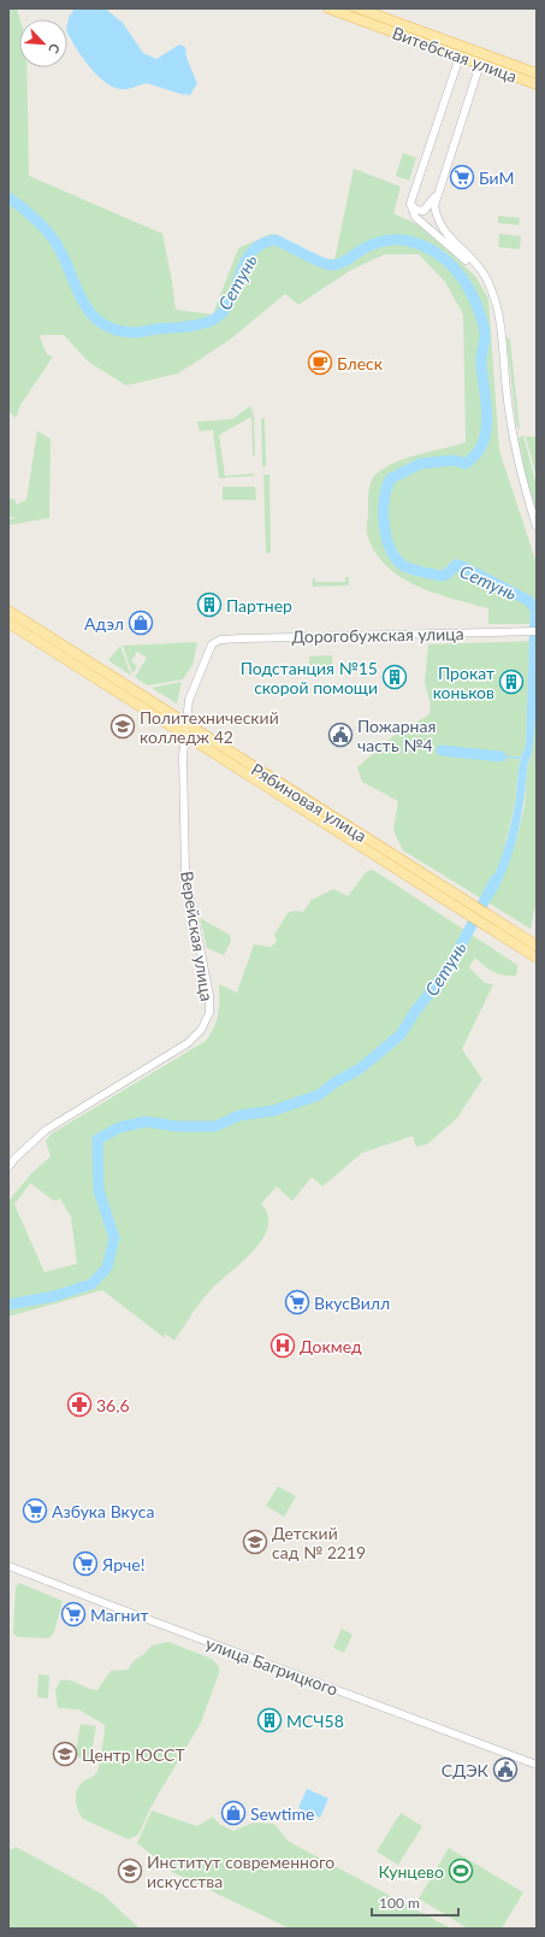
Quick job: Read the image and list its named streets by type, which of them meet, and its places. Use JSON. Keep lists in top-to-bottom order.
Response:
{
  "streets": {
    "main road": ["Витебская улица", "Рябиновая улица"],
    "street": ["Дорогобужская улица", "Верейская улица", "улица Багрицкого"]
  },
  "crossings": [
    ["Дорогобужская улица", "Верейская улица"],
    ["Рябиновая улица", "Верейская улица"]
  ],
  "water": ["Сетунь"],
  "places": {
    "supermarket": [
      "БиМ",
      "ВкусВилл",
      "Азбука Вкуса",
      "Ярче!",
      "Магнит"
    ],
    "cafe": ["Блеск"],
    "building": [
      "Партнер",
      "Подстанция №15 скорой помощи",
      "Прокат коньков",
      "МСЧ58"
    ],
    "shop": ["Адэл", "Sewtime"],
    "school or university": [
      "Политехнический колледж 42",
      "Детский сад № 2219",
      "Центр ЮССТ",
      "Институт современного искусства"
    ],
    "public building": ["Пожарная часть №4", "СДЭК"],
    "hospital": ["Докмед"],
    "pharmacy": ["36,6"],
    "sports": ["Кунцево"]
  },
  "scale_bar": "100 m",
  "north": "bottom right"
}
